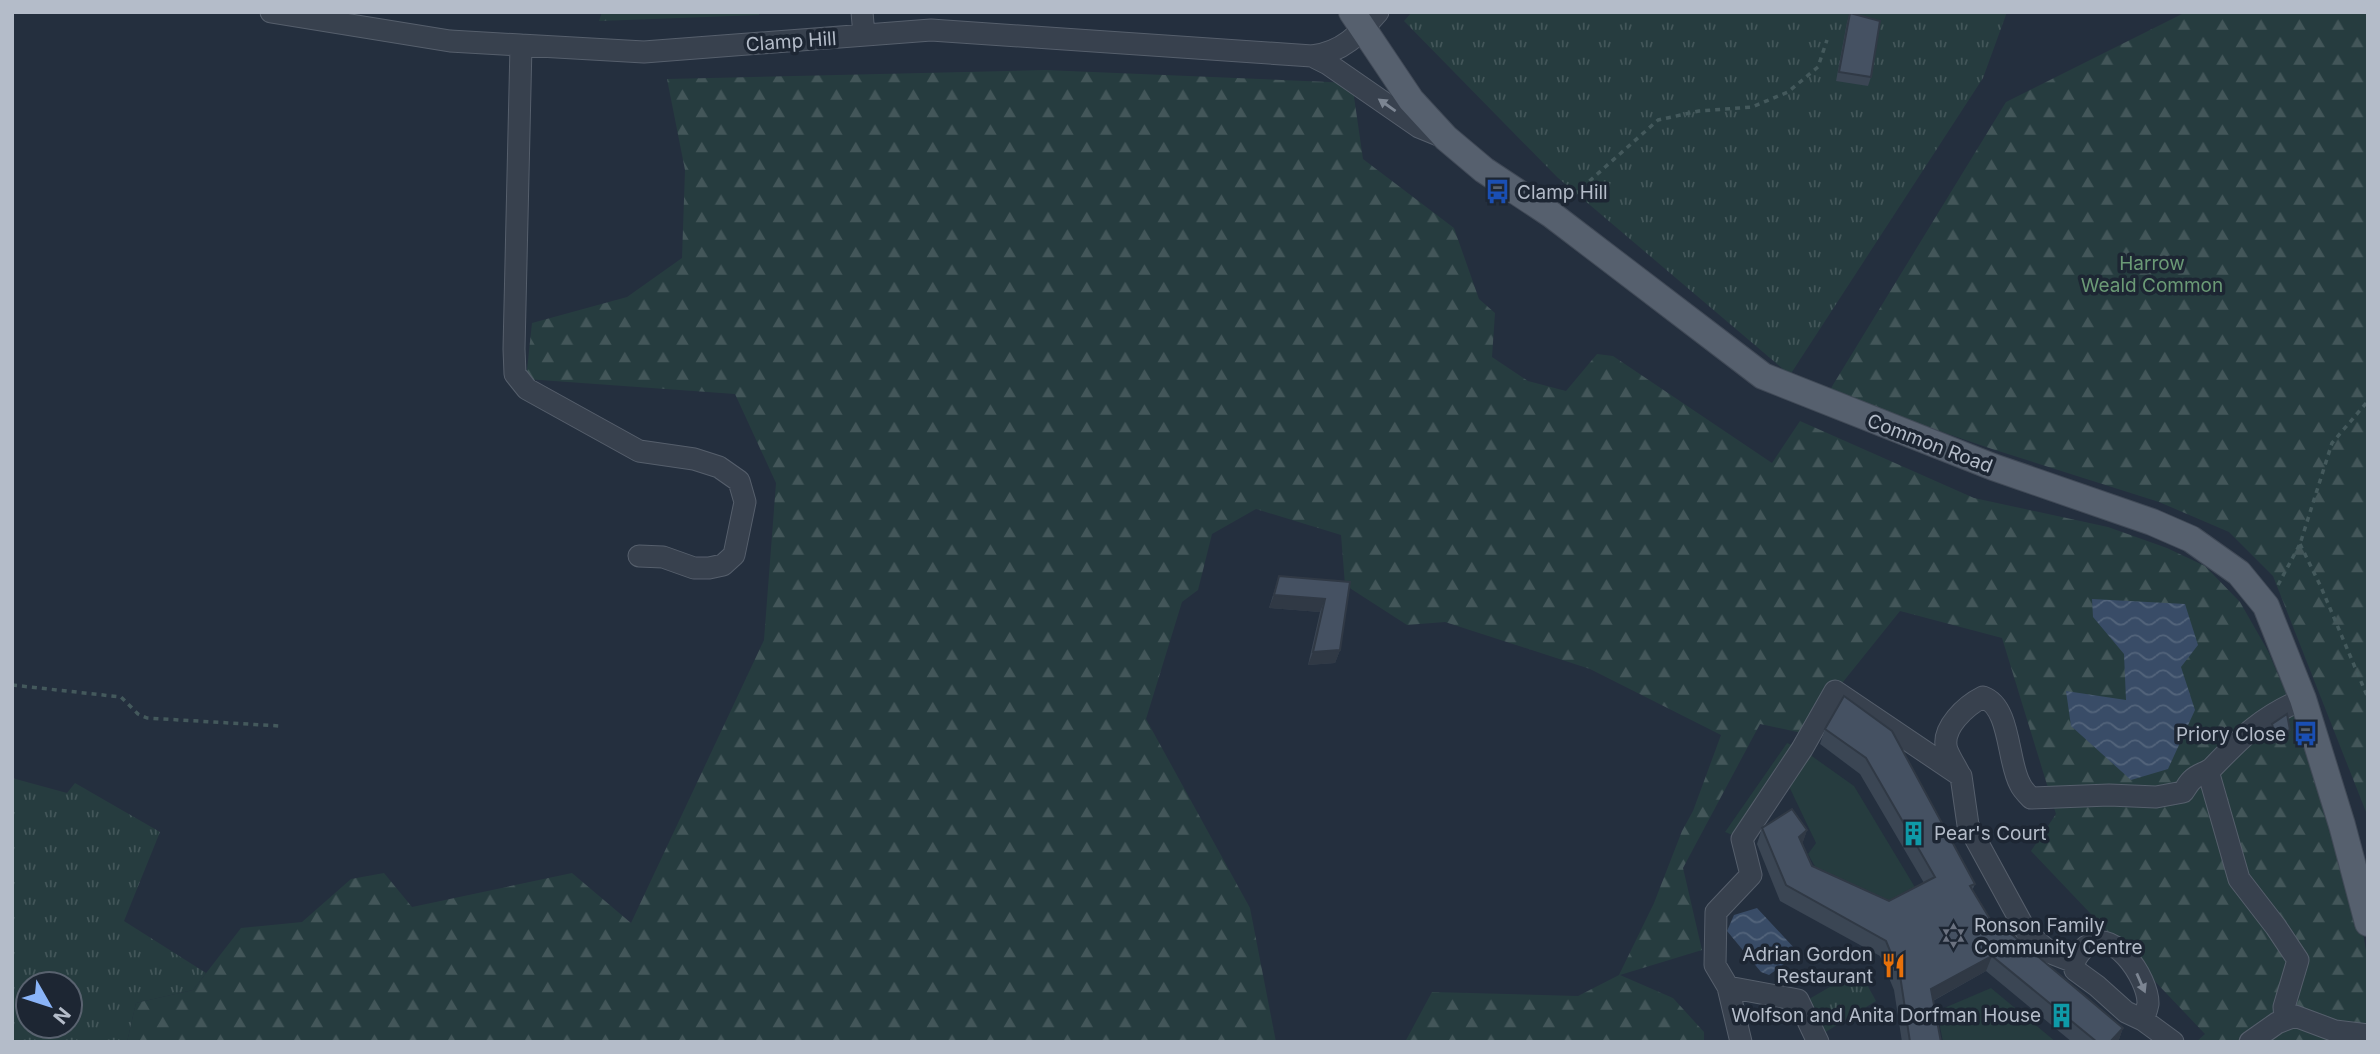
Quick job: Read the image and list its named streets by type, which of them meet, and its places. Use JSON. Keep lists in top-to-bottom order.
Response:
{
  "streets": {
    "main road": ["Common Road"],
    "street": ["Clamp Hill"]
  },
  "crossings": [
    ["Clamp Hill", "Common Road"]
  ],
  "parks": ["Harrow Weald Common"],
  "places": {
    "bus stop": ["Clamp Hill", "Priory Close"],
    "building": ["Pear's Court", "Wolfson and Anita Dorfman House"],
    "synagogue": ["Ronson Family Community Centre"],
    "restaurant": ["Adrian Gordon Restaurant"]
  },
  "north": "bottom right"
}
